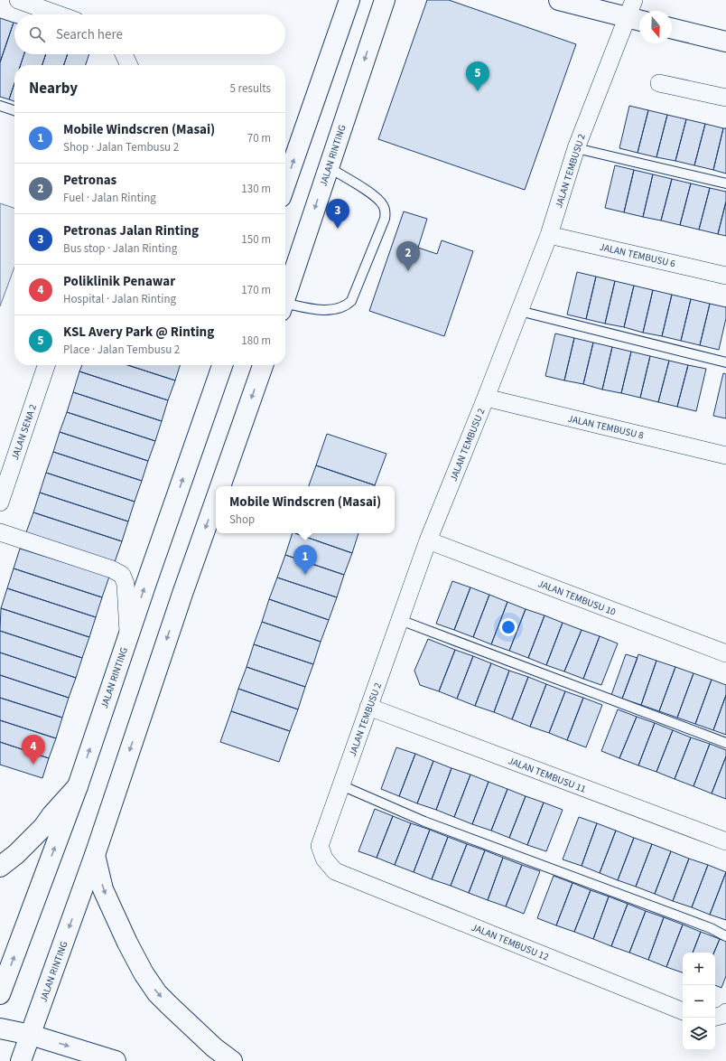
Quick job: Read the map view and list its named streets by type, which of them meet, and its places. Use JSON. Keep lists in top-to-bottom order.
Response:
{
  "streets": {
    "main road": ["JALAN RINTING"],
    "street": [
      "JALAN TEMBUSU 2",
      "JALAN TEMBUSU 6",
      "JALAN TEMBUSU 8",
      "JALAN SENA 2",
      "JALAN TEMBUSU 10",
      "JALAN TEMBUSU 11",
      "JALAN TEMBUSU 12"
    ]
  },
  "crossings": [
    ["JALAN TEMBUSU 2", "JALAN TEMBUSU 6"],
    ["JALAN TEMBUSU 2", "JALAN TEMBUSU 8"],
    ["JALAN TEMBUSU 2", "JALAN TEMBUSU 10"],
    ["JALAN TEMBUSU 2", "JALAN TEMBUSU 11"],
    ["JALAN TEMBUSU 2", "JALAN TEMBUSU 12"]
  ],
  "north": "bottom",
  "page": {
    "search": "Search here",
    "pins": [
      "5",
      "3",
      "2",
      "1",
      "4"
    ],
    "heading": ["Nearby", "5 results"],
    "list": [
      {
        "mark": "1",
        "name": "Mobile Windscren (Masai)",
        "note": "Shop · Jalan Tembusu 2",
        "value": "70 m"
      },
      {
        "mark": "2",
        "name": "Petronas",
        "note": "Fuel · Jalan Rinting",
        "value": "130 m"
      },
      {
        "mark": "3",
        "name": "Petronas Jalan Rinting",
        "note": "Bus stop · Jalan Rinting",
        "value": "150 m"
      },
      {
        "mark": "4",
        "name": "Poliklinik Penawar",
        "note": "Hospital · Jalan Rinting",
        "value": "170 m"
      },
      {
        "mark": "5",
        "name": "KSL Avery Park @ Rinting",
        "note": "Place · Jalan Tembusu 2",
        "value": "180 m"
      }
    ],
    "popup": ["Mobile Windscren (Masai)", "Shop"],
    "map_buttons": ["+", "−"]
  }
}
